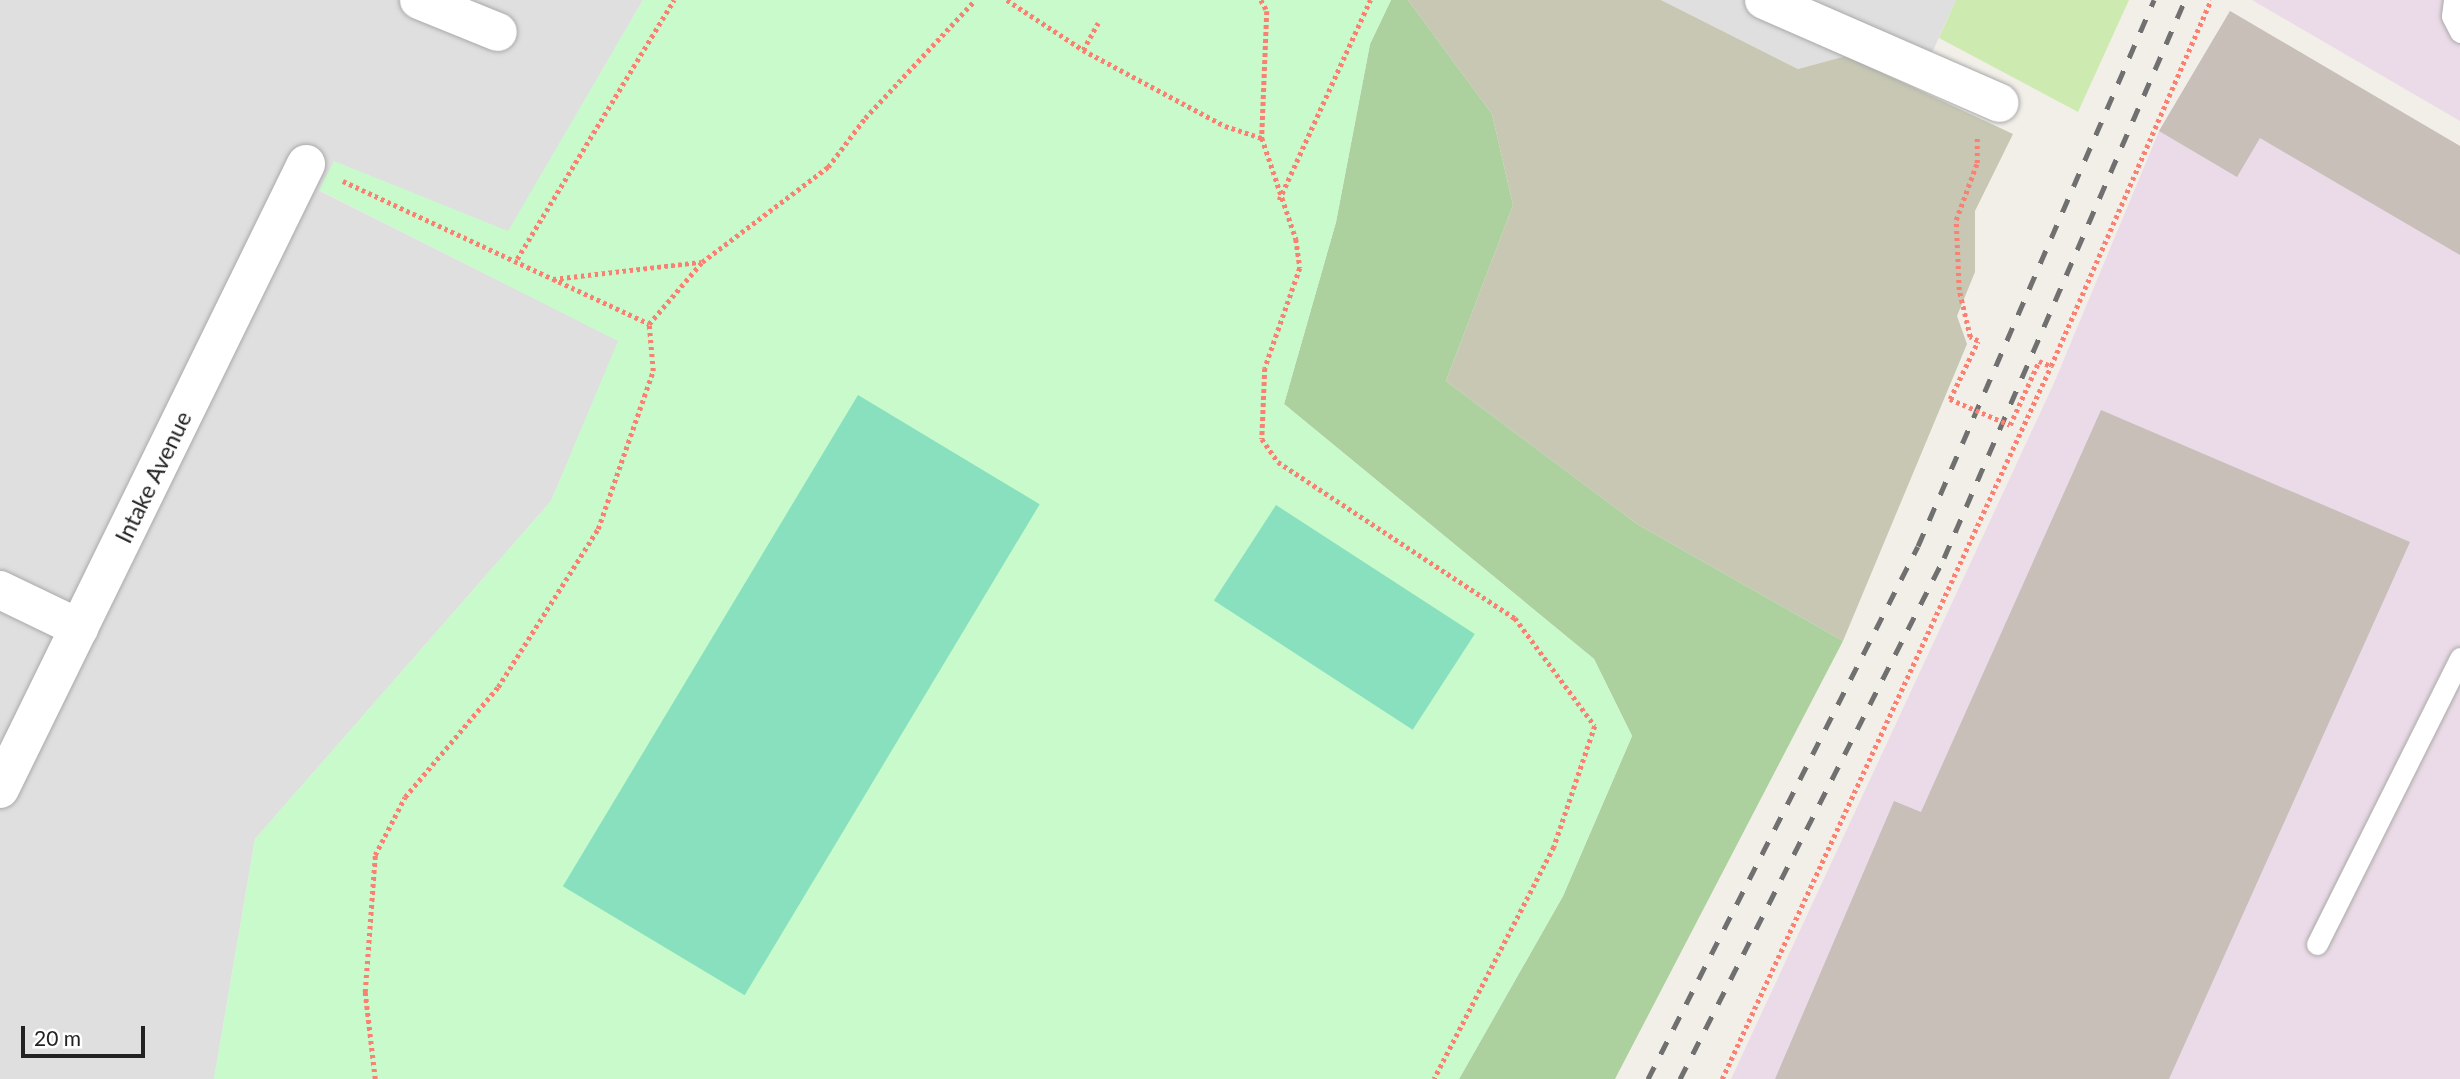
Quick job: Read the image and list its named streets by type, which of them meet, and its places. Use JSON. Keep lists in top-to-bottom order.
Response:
{
  "streets": {
    "street": ["Intake Avenue"]
  },
  "scale_bar": "20 m"
}
